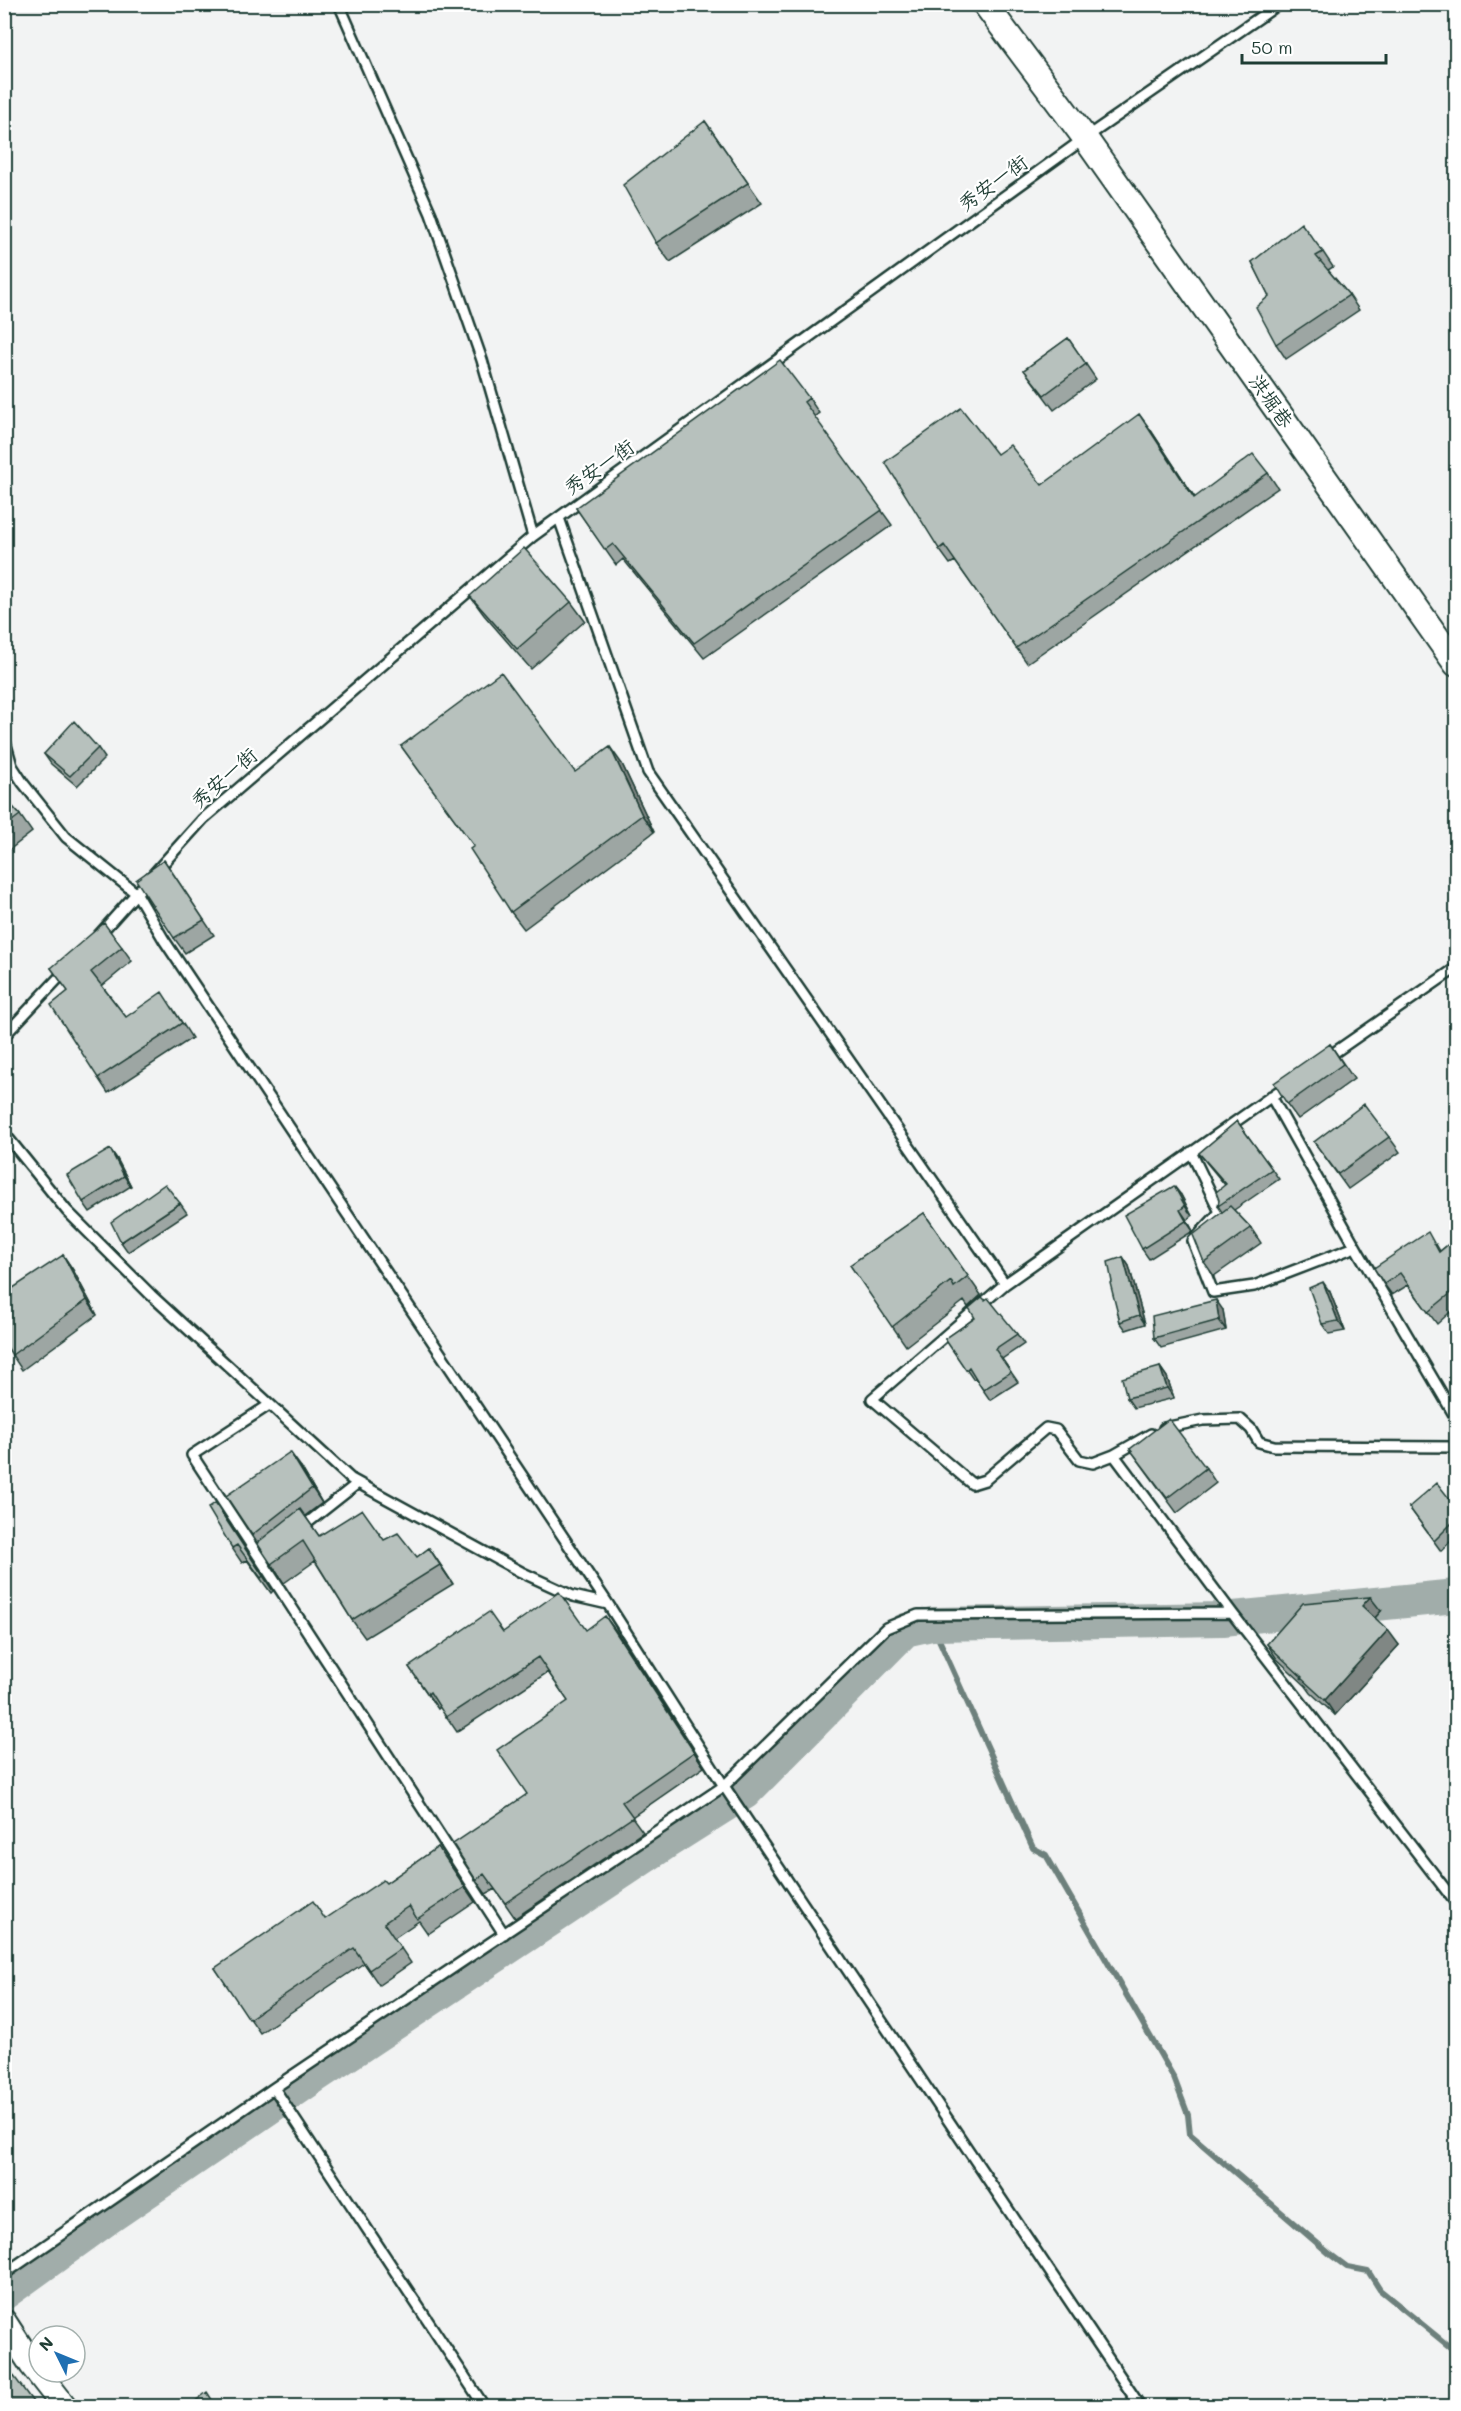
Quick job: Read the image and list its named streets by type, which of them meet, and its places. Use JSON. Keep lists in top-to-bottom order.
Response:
{
  "streets": {
    "street": ["洪堀巷"],
    "lane": ["秀安一街"]
  },
  "crossings": [
    ["秀安一街", "洪堀巷"]
  ],
  "scale_bar": "50 m",
  "north": "top left"
}
